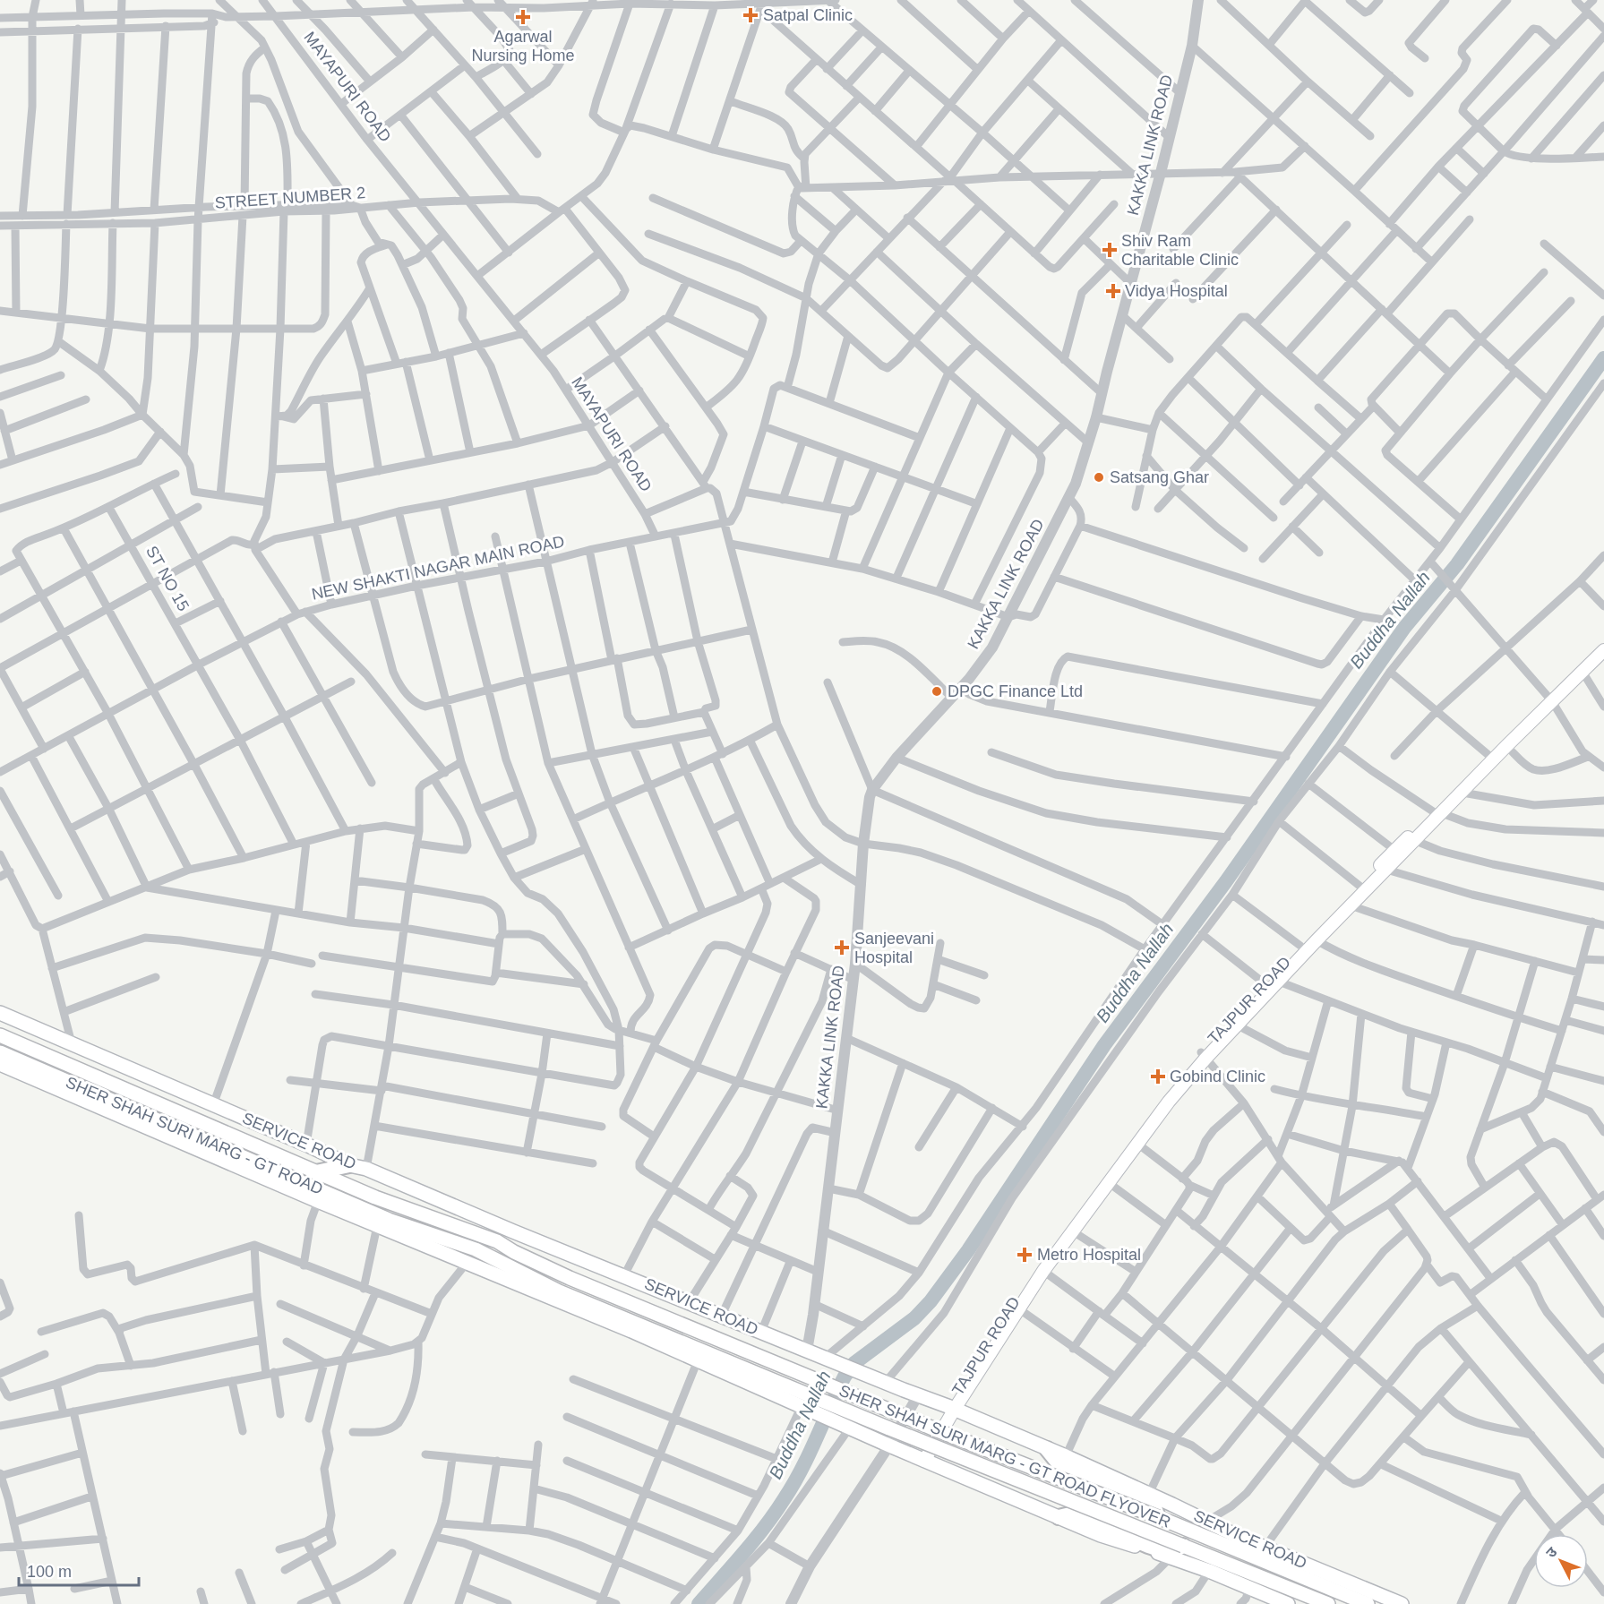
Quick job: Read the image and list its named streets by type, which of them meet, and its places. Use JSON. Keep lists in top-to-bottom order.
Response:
{
  "streets": {
    "main road": [
      "TAJPUR ROAD",
      "SHER SHAH SURI MARG - GT ROAD",
      "SERVICE ROAD",
      "SHER SHAH SURI MARG - GT ROAD FLYOVER"
    ],
    "street": [
      "MAYAPURI ROAD",
      "KAKKA LINK ROAD",
      "STREET NUMBER 2",
      "NEW SHAKTI NAGAR MAIN ROAD",
      "ST NO 15"
    ]
  },
  "crossings": [
    ["MAYAPURI ROAD", "STREET NUMBER 2"],
    ["KAKKA LINK ROAD", "SERVICE ROAD"],
    ["NEW SHAKTI NAGAR MAIN ROAD", "ST NO 15"],
    ["TAJPUR ROAD", "SERVICE ROAD"],
    ["SHER SHAH SURI MARG - GT ROAD", "SHER SHAH SURI MARG - GT ROAD FLYOVER"]
  ],
  "water": ["Buddha Nallah"],
  "places": {
    "health": [
      "Satpal Clinic",
      "Agarwal Nursing Home",
      "Shiv Ram Charitable Clinic",
      "Vidya Hospital",
      "Sanjeevani Hospital",
      "Gobind Clinic",
      "Metro Hospital"
    ],
    "other": ["Satsang Ghar", "DPGC Finance Ltd"]
  },
  "scale_bar": "100 m",
  "north": "top left"
}
